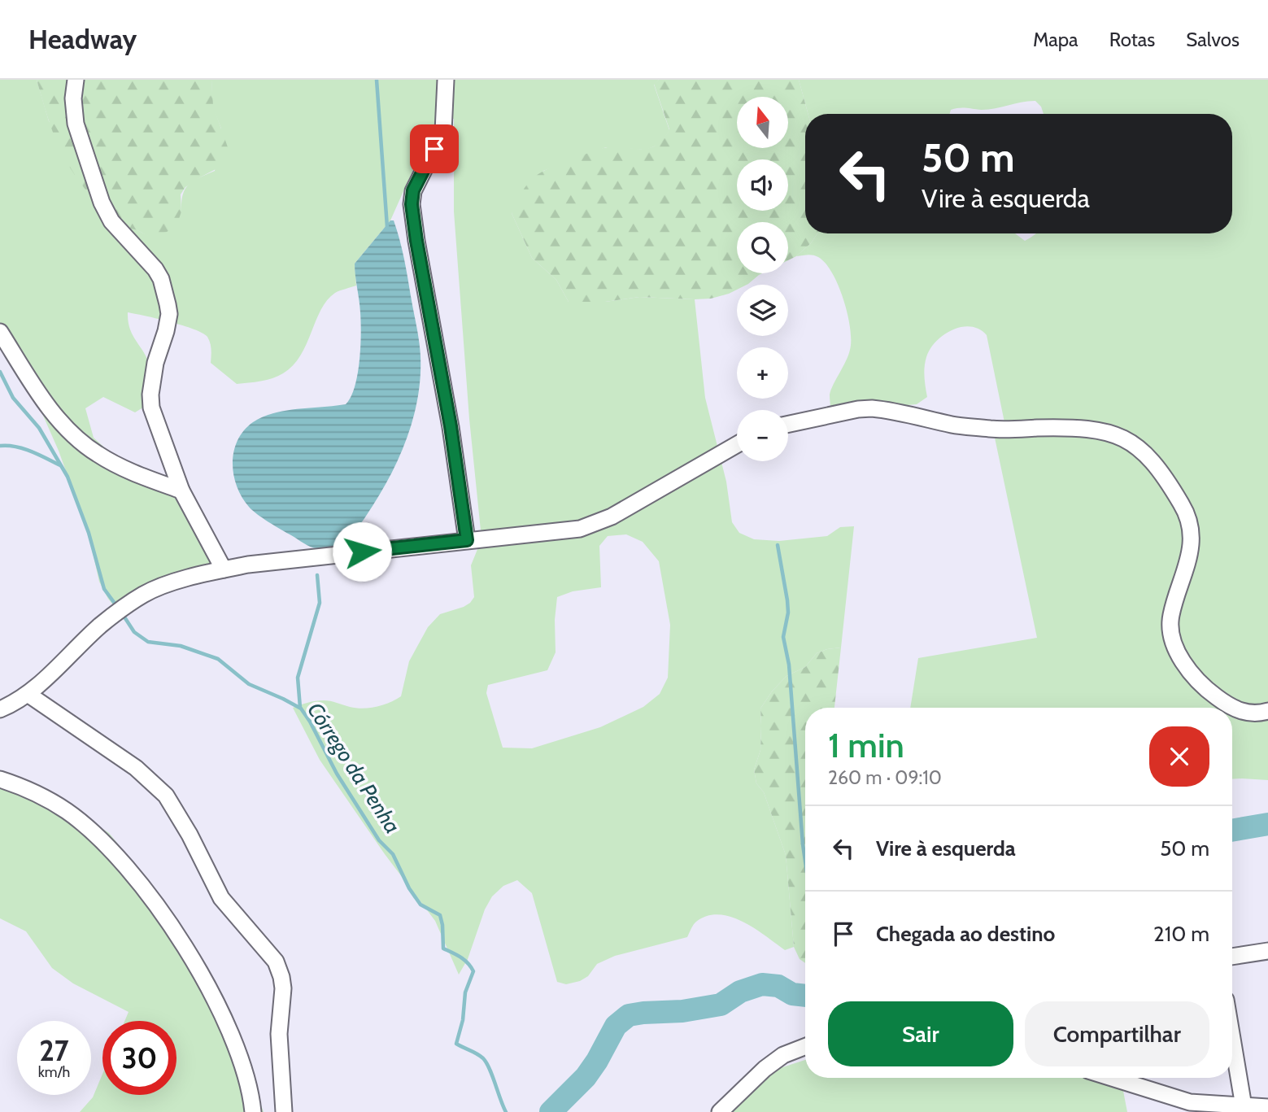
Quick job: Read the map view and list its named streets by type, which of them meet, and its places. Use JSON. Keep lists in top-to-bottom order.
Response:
{
  "water": ["Córrego da Penha"],
  "north": "top",
  "page": {
    "header": "Headway",
    "nav": ["Mapa", "Rotas", "Salvos"],
    "map_buttons": ["+", "−"],
    "turn": ["50 m", "Vire à esquerda"],
    "heading": ["1 min", "260 m · 09:10"],
    "list": [
      {
        "name": "Vire à esquerda",
        "value": "50 m"
      },
      {
        "name": "Chegada ao destino",
        "value": "210 m"
      }
    ],
    "buttons": ["Sair", "Compartilhar"],
    "speed": "27 km/h",
    "limit": "30"
  }
}
